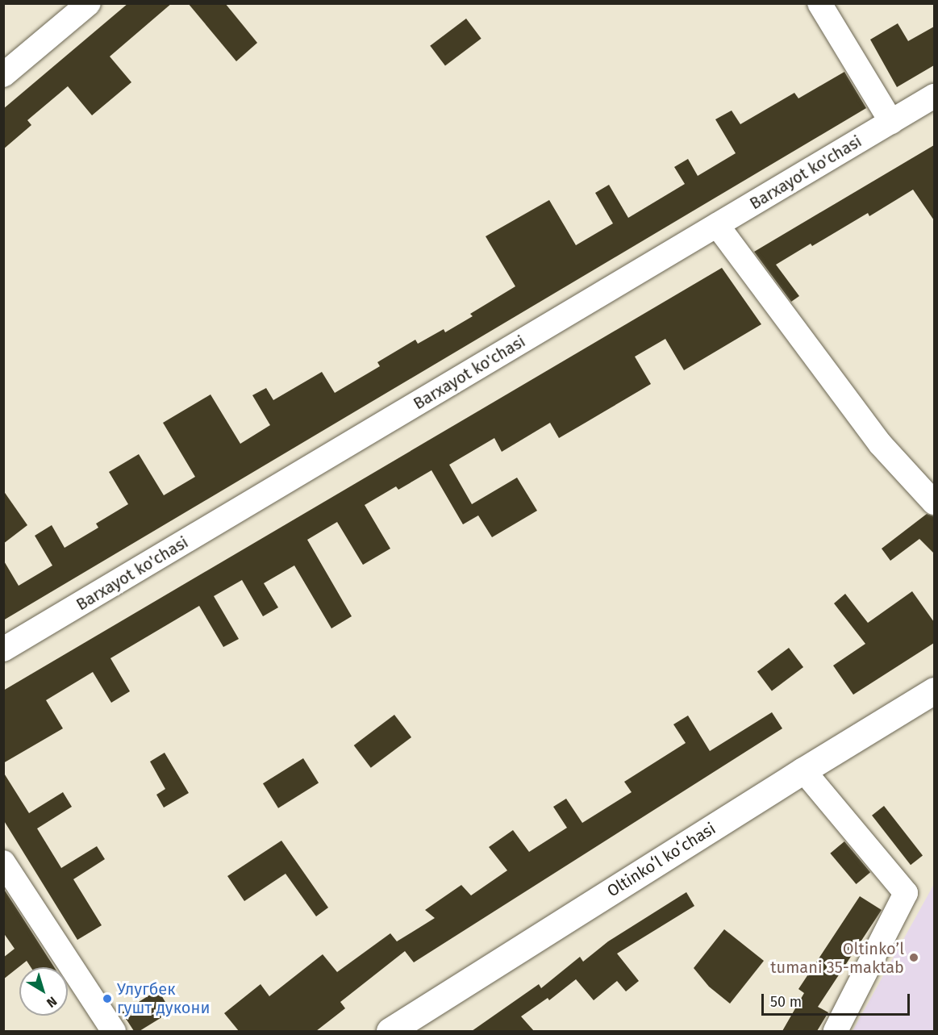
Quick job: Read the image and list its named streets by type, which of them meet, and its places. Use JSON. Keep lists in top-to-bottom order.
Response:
{
  "streets": {
    "main road": ["Oltinkoʻl koʻchasi"],
    "street": ["Barxayot ko'chasi"]
  },
  "places": ["Oltinko’l tumani 35-maktab", "Улугбек гушт дукони"],
  "scale_bar": "50 m",
  "north": "bottom right"
}
